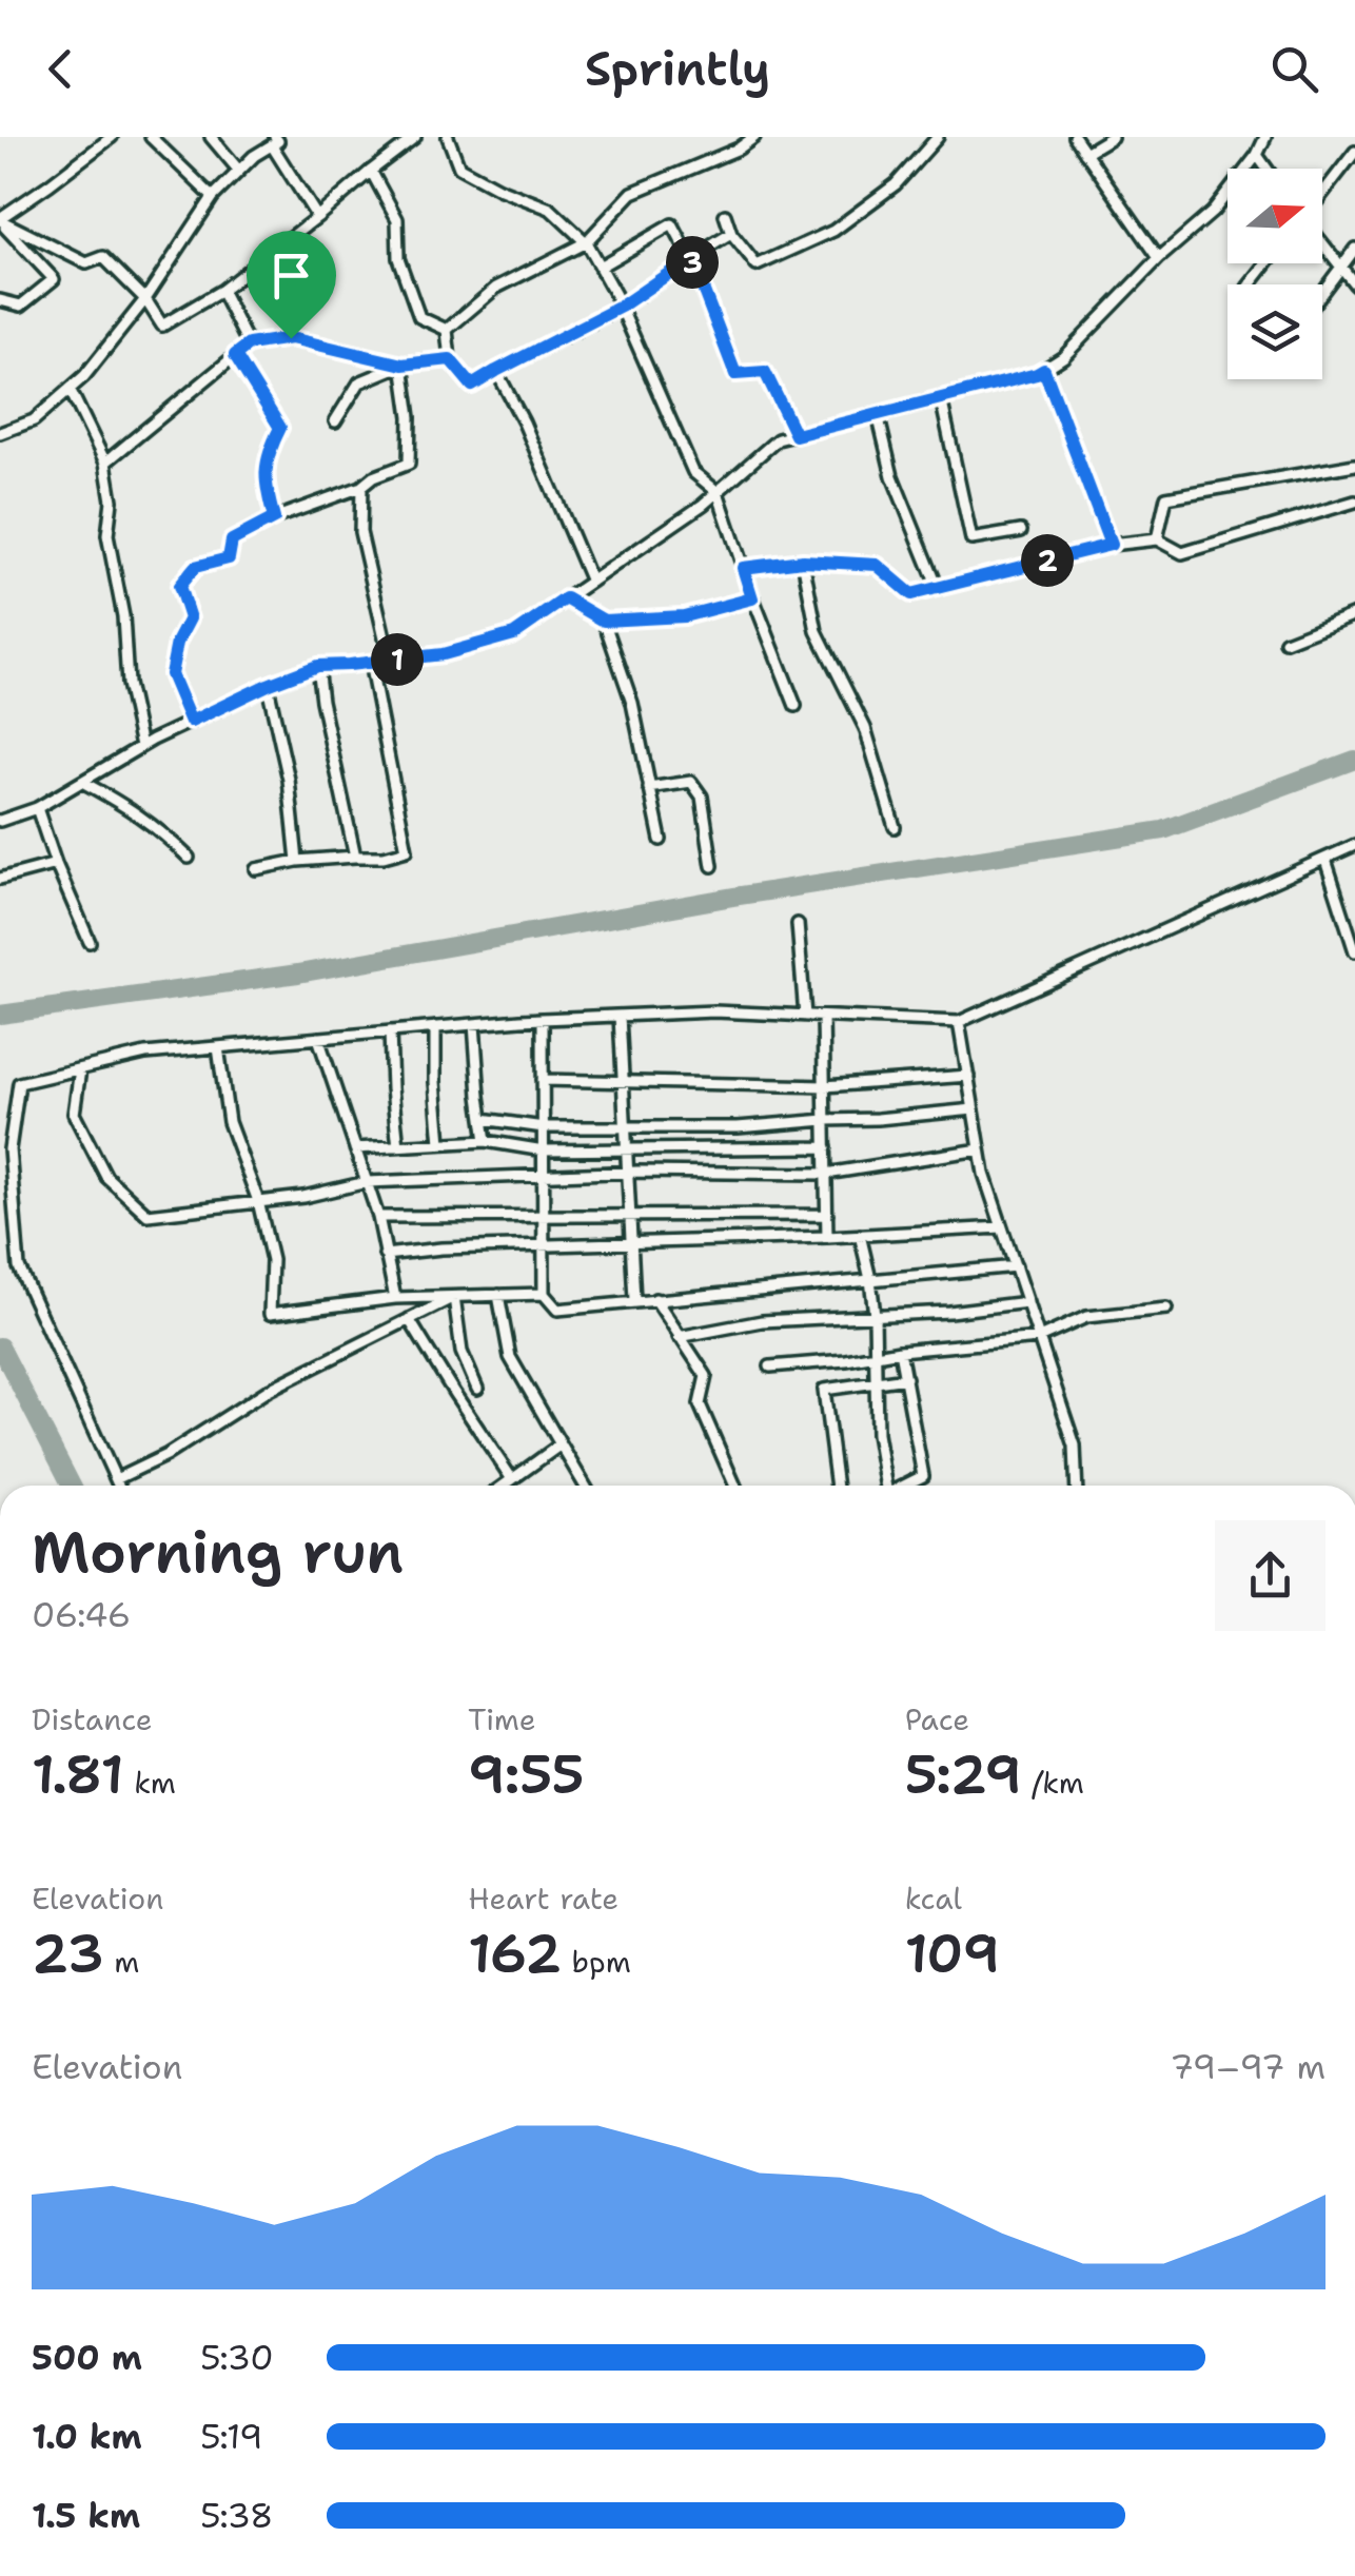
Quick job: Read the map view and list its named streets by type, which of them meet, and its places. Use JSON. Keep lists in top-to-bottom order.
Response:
{
  "north": "right",
  "page": {
    "header": "Sprintly",
    "pins": ["3", "2", "1"],
    "heading": ["Morning run", "06:46"],
    "stats": [
      ["Distance", "1.81 km"],
      ["Time", "9:55"],
      ["Pace", "5:29 /km"],
      ["Elevation", "23 m"],
      ["Heart rate", "162 bpm"],
      ["kcal", "109"]
    ],
    "chart": ["Elevation", "79–97 m"],
    "list": [
      {
        "name": "500 m",
        "note": "5:30"
      },
      {
        "name": "1.0 km",
        "note": "5:19"
      },
      {
        "name": "1.5 km",
        "note": "5:38"
      }
    ]
  }
}
